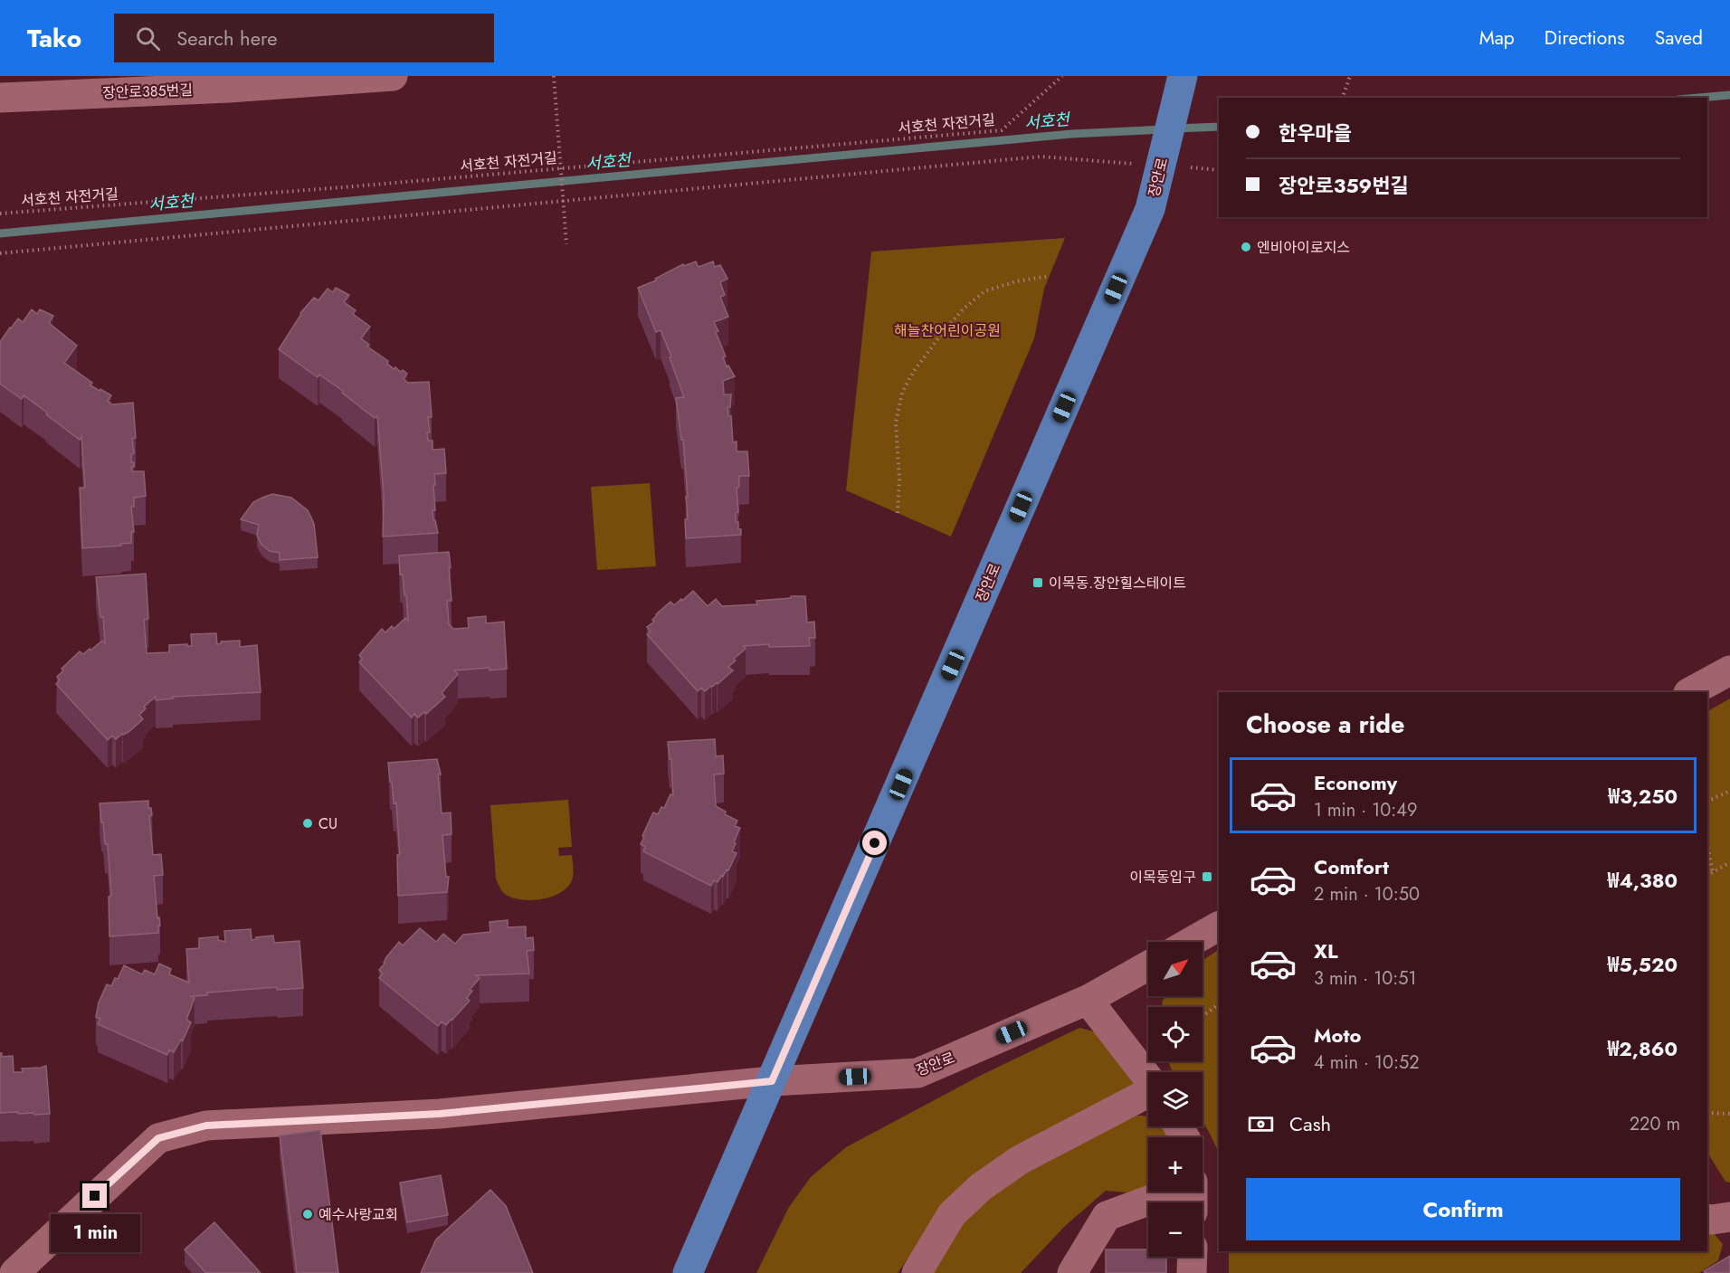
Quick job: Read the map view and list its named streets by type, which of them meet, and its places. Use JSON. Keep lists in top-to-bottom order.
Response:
{
  "streets": {
    "main road": ["장안로"],
    "street": ["장안로385번길"],
    "path": ["서호천 자전거길"]
  },
  "water": ["서호천"],
  "parks": ["해늘찬어린이공원"],
  "places": {
    "other": ["엔비아이로지스", "CU", "예수사랑교회"],
    "transit": ["이목동.장안힐스테이트", "이목동입구"]
  },
  "north": "top right",
  "page": {
    "header": "Tako",
    "search": "Search here",
    "nav": ["Map", "Directions", "Saved"],
    "banner": ["한우마을", "장안로359번길"],
    "heading": "Choose a ride",
    "list": [
      {
        "name": "Economy",
        "note": "1 min · 10:49",
        "value": "₩3,250"
      },
      {
        "name": "Comfort",
        "note": "2 min · 10:50",
        "value": "₩4,380"
      },
      {
        "name": "XL",
        "note": "3 min · 10:51",
        "value": "₩5,520"
      },
      {
        "name": "Moto",
        "note": "4 min · 10:52",
        "value": "₩2,860"
      }
    ],
    "map_buttons": ["+", "−"],
    "pay": ["Cash", "220 m"],
    "buttons": "Confirm",
    "bubble": "1 min"
  }
}
